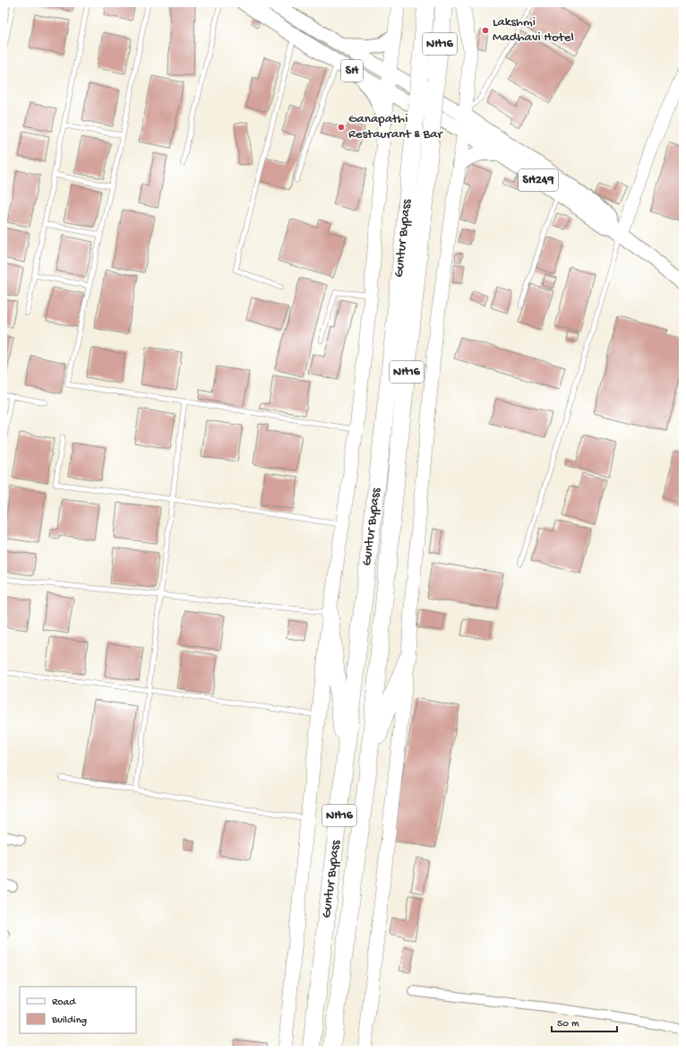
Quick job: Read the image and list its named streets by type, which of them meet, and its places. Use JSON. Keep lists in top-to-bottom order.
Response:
{
  "streets": {
    "highway": ["NH16", "Guntur Bypass"],
    "main road": ["SH", "SH249"]
  },
  "crossings": [
    ["SH", "SH249"]
  ],
  "places": ["Lakshmi Madhavi Hotel", "Ganapathi Restaurant & Bar"],
  "legend": ["Road", "Building"],
  "scale_bar": "50 m"
}
